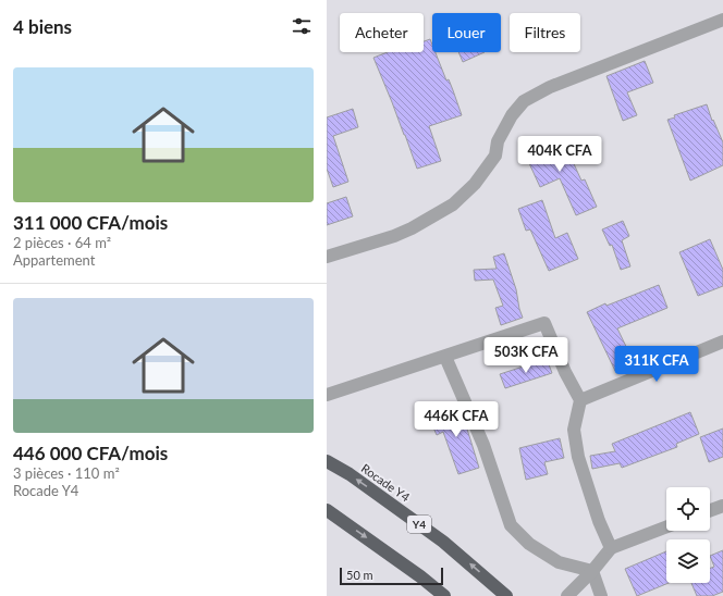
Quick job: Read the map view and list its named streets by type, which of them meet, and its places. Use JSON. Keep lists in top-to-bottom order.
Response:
{
  "streets": {
    "highway": ["Rocade Y4", "Y4"]
  },
  "scale_bar": "50 m",
  "page": {
    "heading": "4 biens",
    "chip": ["Acheter", "Louer", "Filtres"],
    "list": [
      {
        "name": "311 000 CFA/mois",
        "note": "2 pièces · 64 m² · Appartement"
      },
      {
        "name": "446 000 CFA/mois",
        "note": "3 pièces · 110 m² · Rocade Y4"
      }
    ],
    "price": [
      "404K CFA",
      "503K CFA",
      "311K CFA",
      "446K CFA"
    ],
    "scale": "50 m"
  }
}
